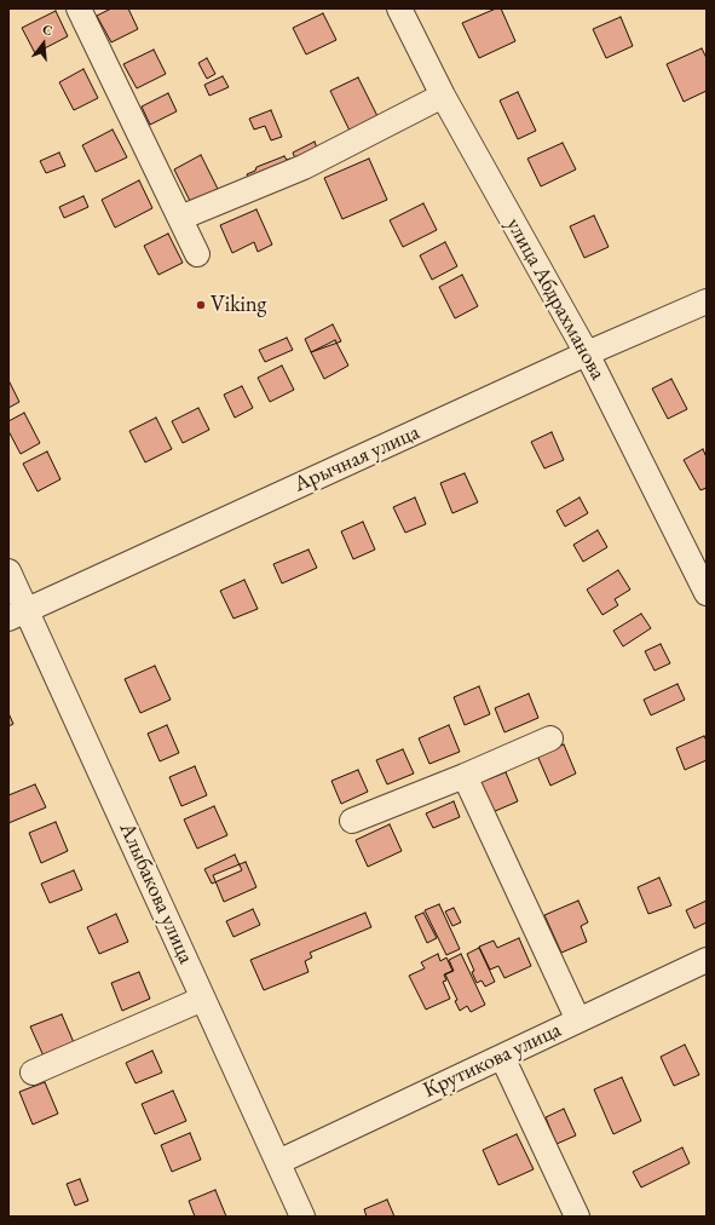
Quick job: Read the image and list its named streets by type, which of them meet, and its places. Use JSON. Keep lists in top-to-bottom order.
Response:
{
  "streets": {
    "street": [
      "улица Абдрахманова",
      "Арычная улица",
      "Алыбакова улица",
      "Крутикова улица"
    ]
  },
  "crossings": [
    ["улица Абдрахманова", "Арычная улица"],
    ["Арычная улица", "Алыбакова улица"],
    ["Алыбакова улица", "Крутикова улица"]
  ],
  "places": ["Viking"],
  "north": "top"
}
